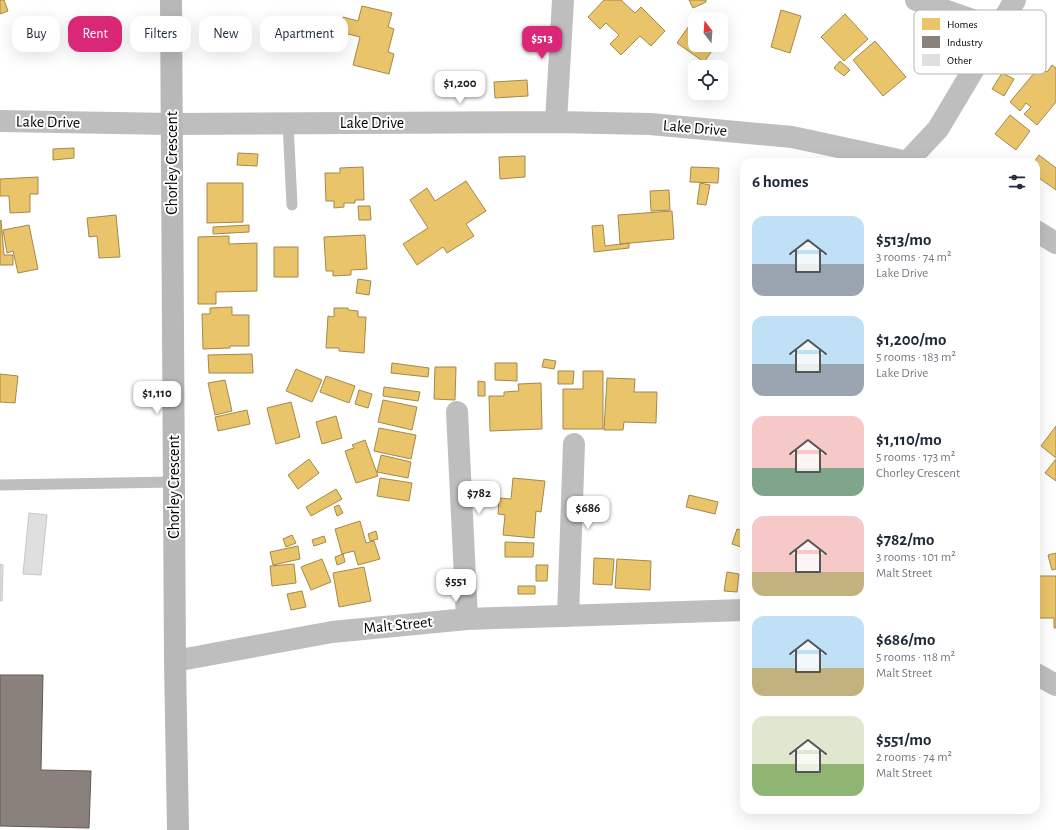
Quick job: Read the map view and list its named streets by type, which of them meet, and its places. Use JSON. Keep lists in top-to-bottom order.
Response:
{
  "streets": {
    "main road": ["Chorley Crescent"],
    "street": ["Lake Drive", "Malt Street"]
  },
  "crossings": [
    ["Lake Drive", "Chorley Crescent"],
    ["Chorley Crescent", "Malt Street"]
  ],
  "legend": ["Homes", "Industry", "Other"],
  "north": "top",
  "page": {
    "chip": [
      "Buy",
      "Rent",
      "Filters",
      "New",
      "Apartment"
    ],
    "price": [
      "$513",
      "$1,200",
      "$1,110",
      "$782",
      "$686",
      "$551"
    ],
    "heading": "6 homes",
    "list": [
      {
        "name": "$513/mo",
        "note": "3 rooms · 74 m² · Lake Drive"
      },
      {
        "name": "$1,200/mo",
        "note": "5 rooms · 183 m² · Lake Drive"
      },
      {
        "name": "$1,110/mo",
        "note": "5 rooms · 173 m² · Chorley Crescent"
      },
      {
        "name": "$782/mo",
        "note": "3 rooms · 101 m² · Malt Street"
      },
      {
        "name": "$686/mo",
        "note": "5 rooms · 118 m² · Malt Street"
      },
      {
        "name": "$551/mo",
        "note": "2 rooms · 74 m² · Malt Street"
      }
    ]
  }
}
